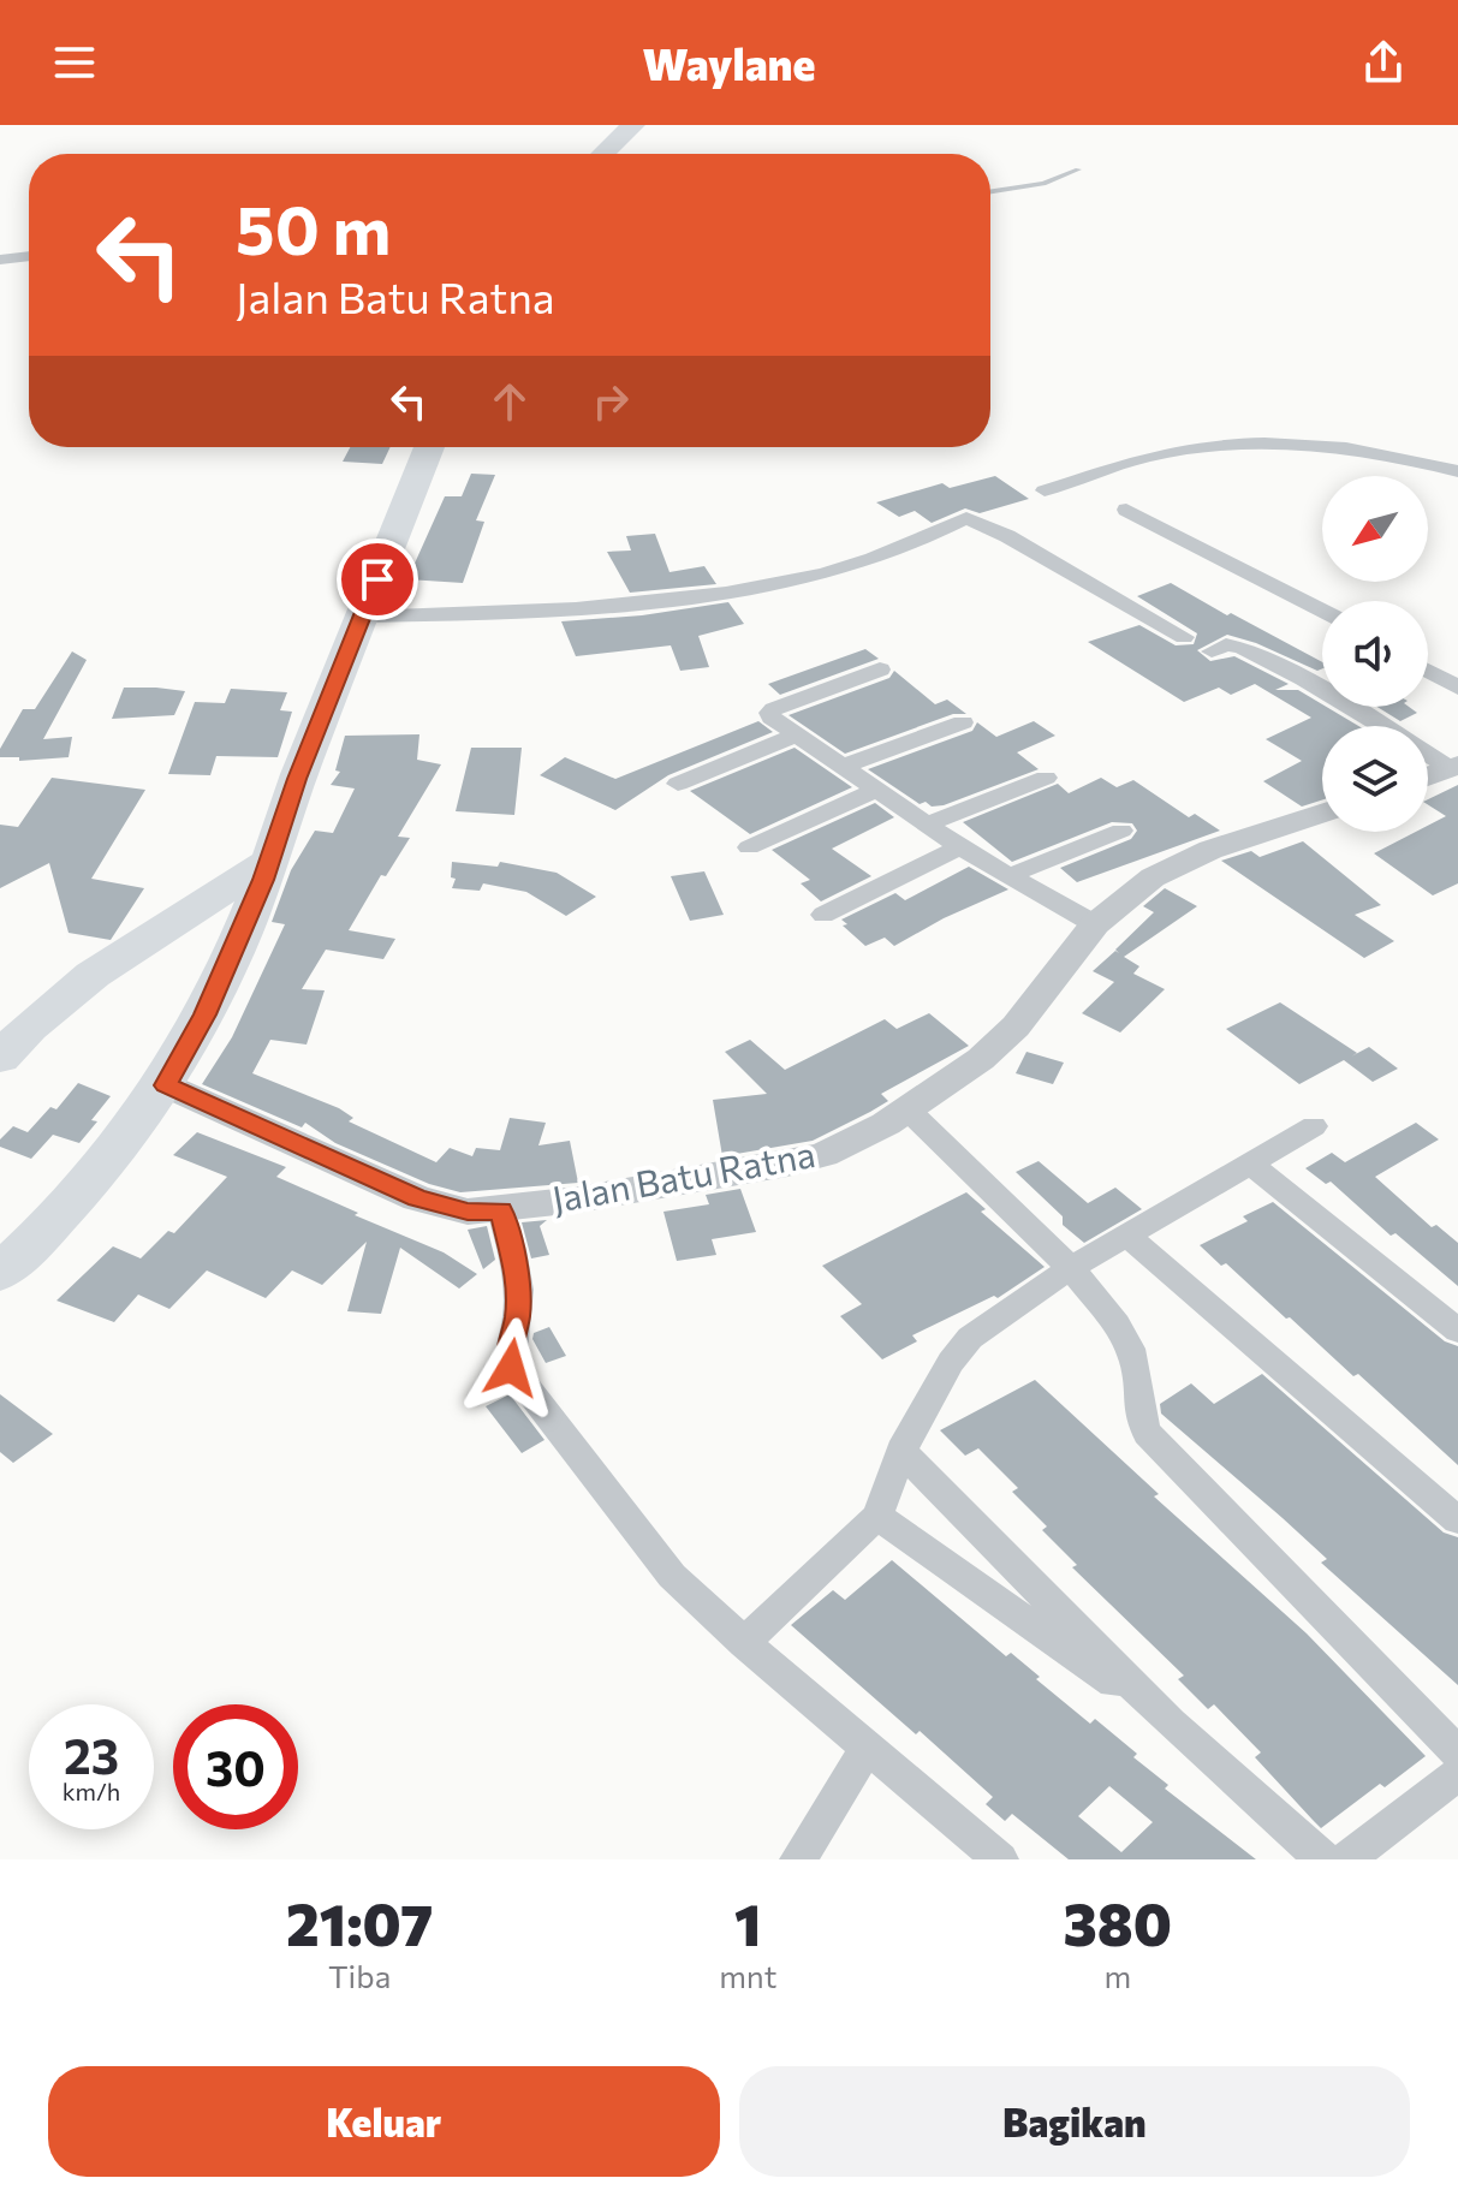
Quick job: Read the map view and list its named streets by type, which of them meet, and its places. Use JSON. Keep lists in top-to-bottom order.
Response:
{
  "streets": {
    "street": ["Jalan Batu Ratna"]
  },
  "north": "bottom left",
  "page": {
    "header": "Waylane",
    "turn": ["50 m", "Jalan Batu Ratna"],
    "speed": "23 km/h",
    "limit": "30",
    "eta": [
      "21:07",
      "Tiba",
      "1",
      "mnt",
      "380",
      "m"
    ],
    "buttons": ["Keluar", "Bagikan"]
  }
}
